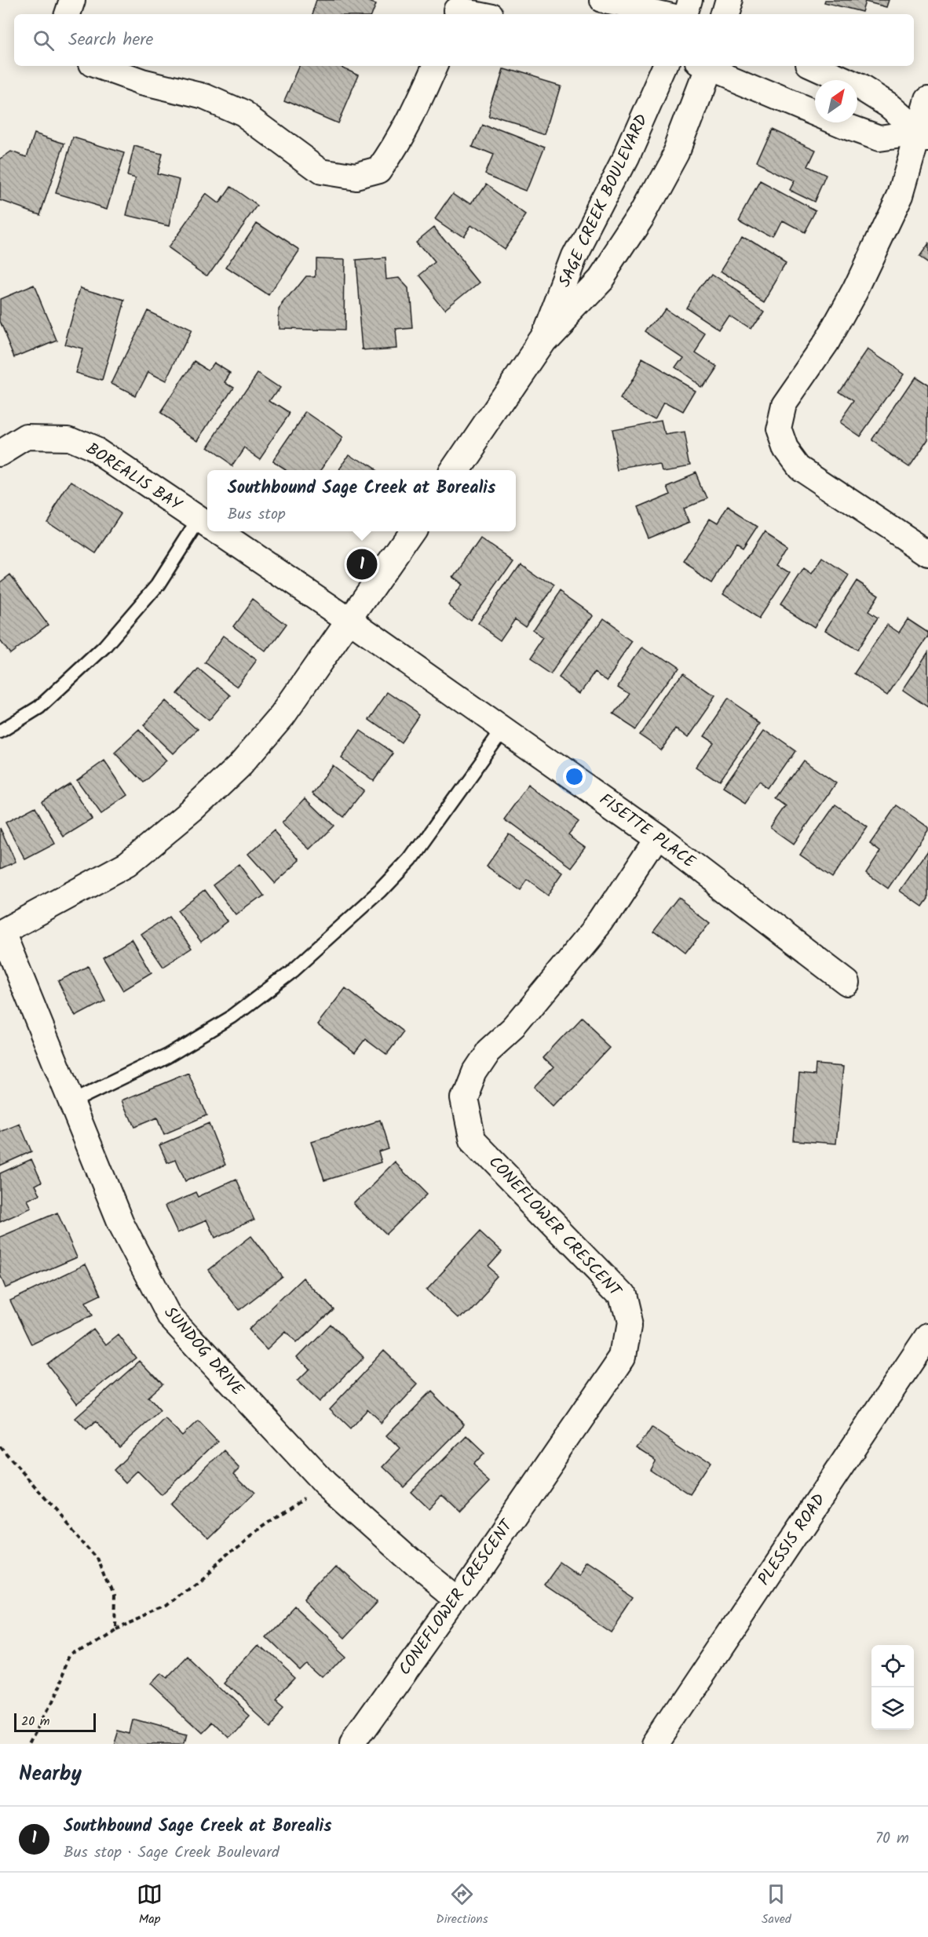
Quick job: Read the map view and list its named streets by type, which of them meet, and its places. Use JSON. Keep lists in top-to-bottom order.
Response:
{
  "streets": {
    "street": [
      "SAGE CREEK BOULEVARD",
      "BOREALIS BAY",
      "FISETTE PLACE",
      "CONEFLOWER CRESCENT",
      "SUNDOG DRIVE",
      "PLESSIS ROAD"
    ]
  },
  "crossings": [
    ["BOREALIS BAY", "FISETTE PLACE"],
    ["FISETTE PLACE", "CONEFLOWER CRESCENT"],
    ["CONEFLOWER CRESCENT", "SUNDOG DRIVE"]
  ],
  "scale_bar": "20 m",
  "north": "top right",
  "page": {
    "search": "Search here",
    "popup": ["Southbound Sage Creek at Borealis", "Bus stop"],
    "pins": "1",
    "scale": "20 m",
    "heading": "Nearby",
    "list": [
      {
        "mark": "1",
        "name": "Southbound Sage Creek at Borealis",
        "note": "Bus stop · Sage Creek Boulevard",
        "value": "70 m"
      }
    ],
    "nav": ["Map", "Directions", "Saved"]
  }
}
